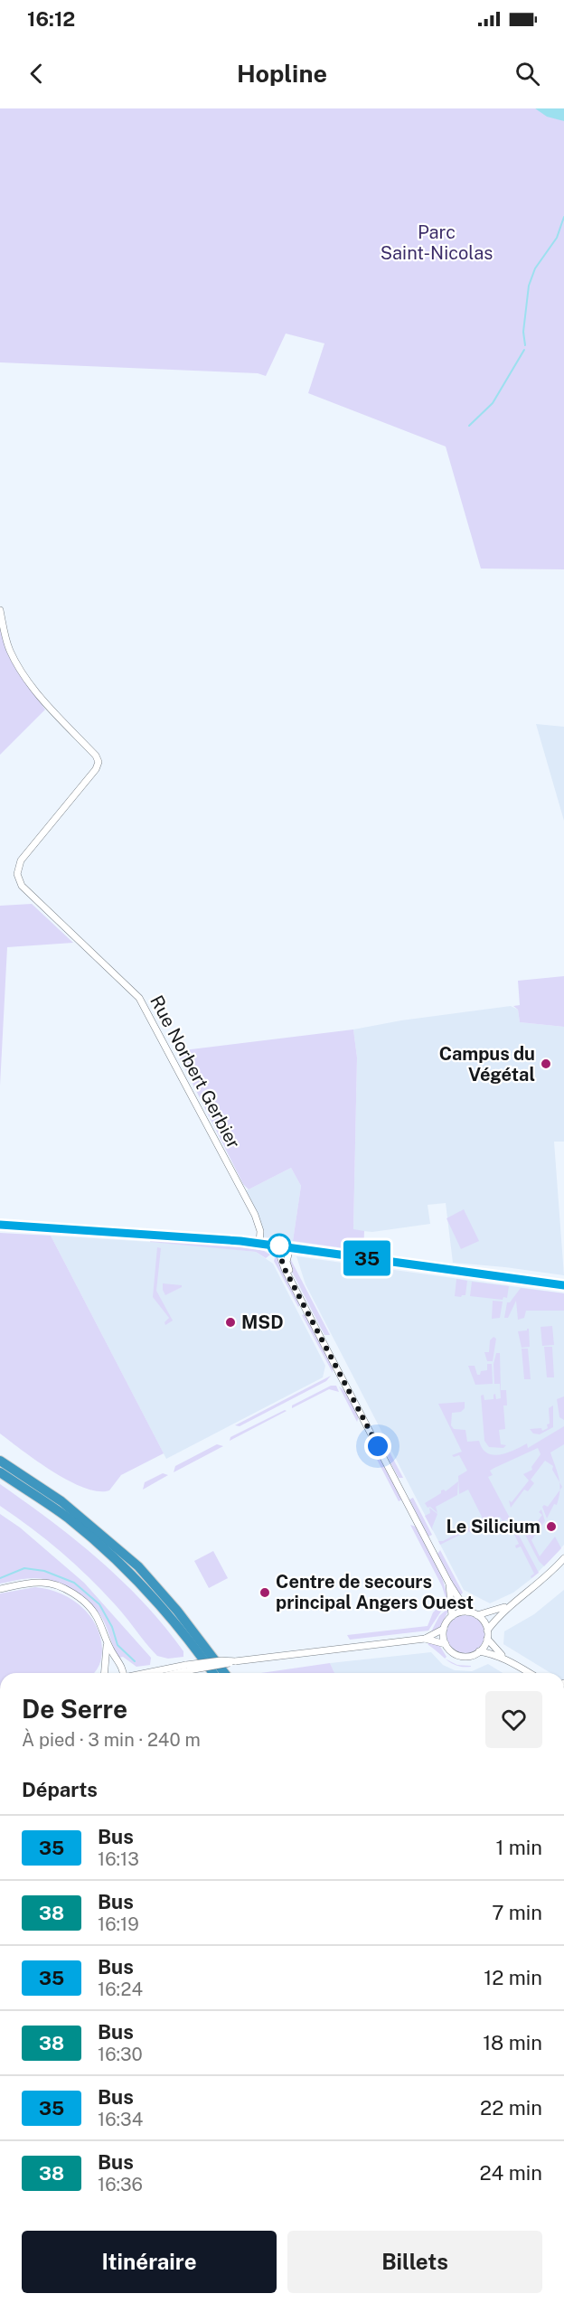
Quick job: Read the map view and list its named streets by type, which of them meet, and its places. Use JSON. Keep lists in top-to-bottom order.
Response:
{
  "streets": {
    "street": ["Rue Norbert Gerbier"]
  },
  "parks": ["Parc Saint-Nicolas"],
  "places": [
    "Campus du Végétal",
    "MSD",
    "Le Silicium",
    "Centre de secours principal Angers Ouest"
  ],
  "lines": ["bus line 35"],
  "page": {
    "status": "16:12",
    "header": "Hopline",
    "on_map": "35",
    "heading": [
      ["De Serre", "À pied · 3 min · 240 m"],
      "Départs"
    ],
    "list": [
      {
        "mark": "35",
        "name": "Bus",
        "note": "16:13",
        "value": "1 min"
      },
      {
        "mark": "38",
        "name": "Bus",
        "note": "16:19",
        "value": "7 min"
      },
      {
        "mark": "35",
        "name": "Bus",
        "note": "16:24",
        "value": "12 min"
      },
      {
        "mark": "38",
        "name": "Bus",
        "note": "16:30",
        "value": "18 min"
      },
      {
        "mark": "35",
        "name": "Bus",
        "note": "16:34",
        "value": "22 min"
      },
      {
        "mark": "38",
        "name": "Bus",
        "note": "16:36",
        "value": "24 min"
      }
    ],
    "buttons": ["Itinéraire", "Billets"]
  }
}
